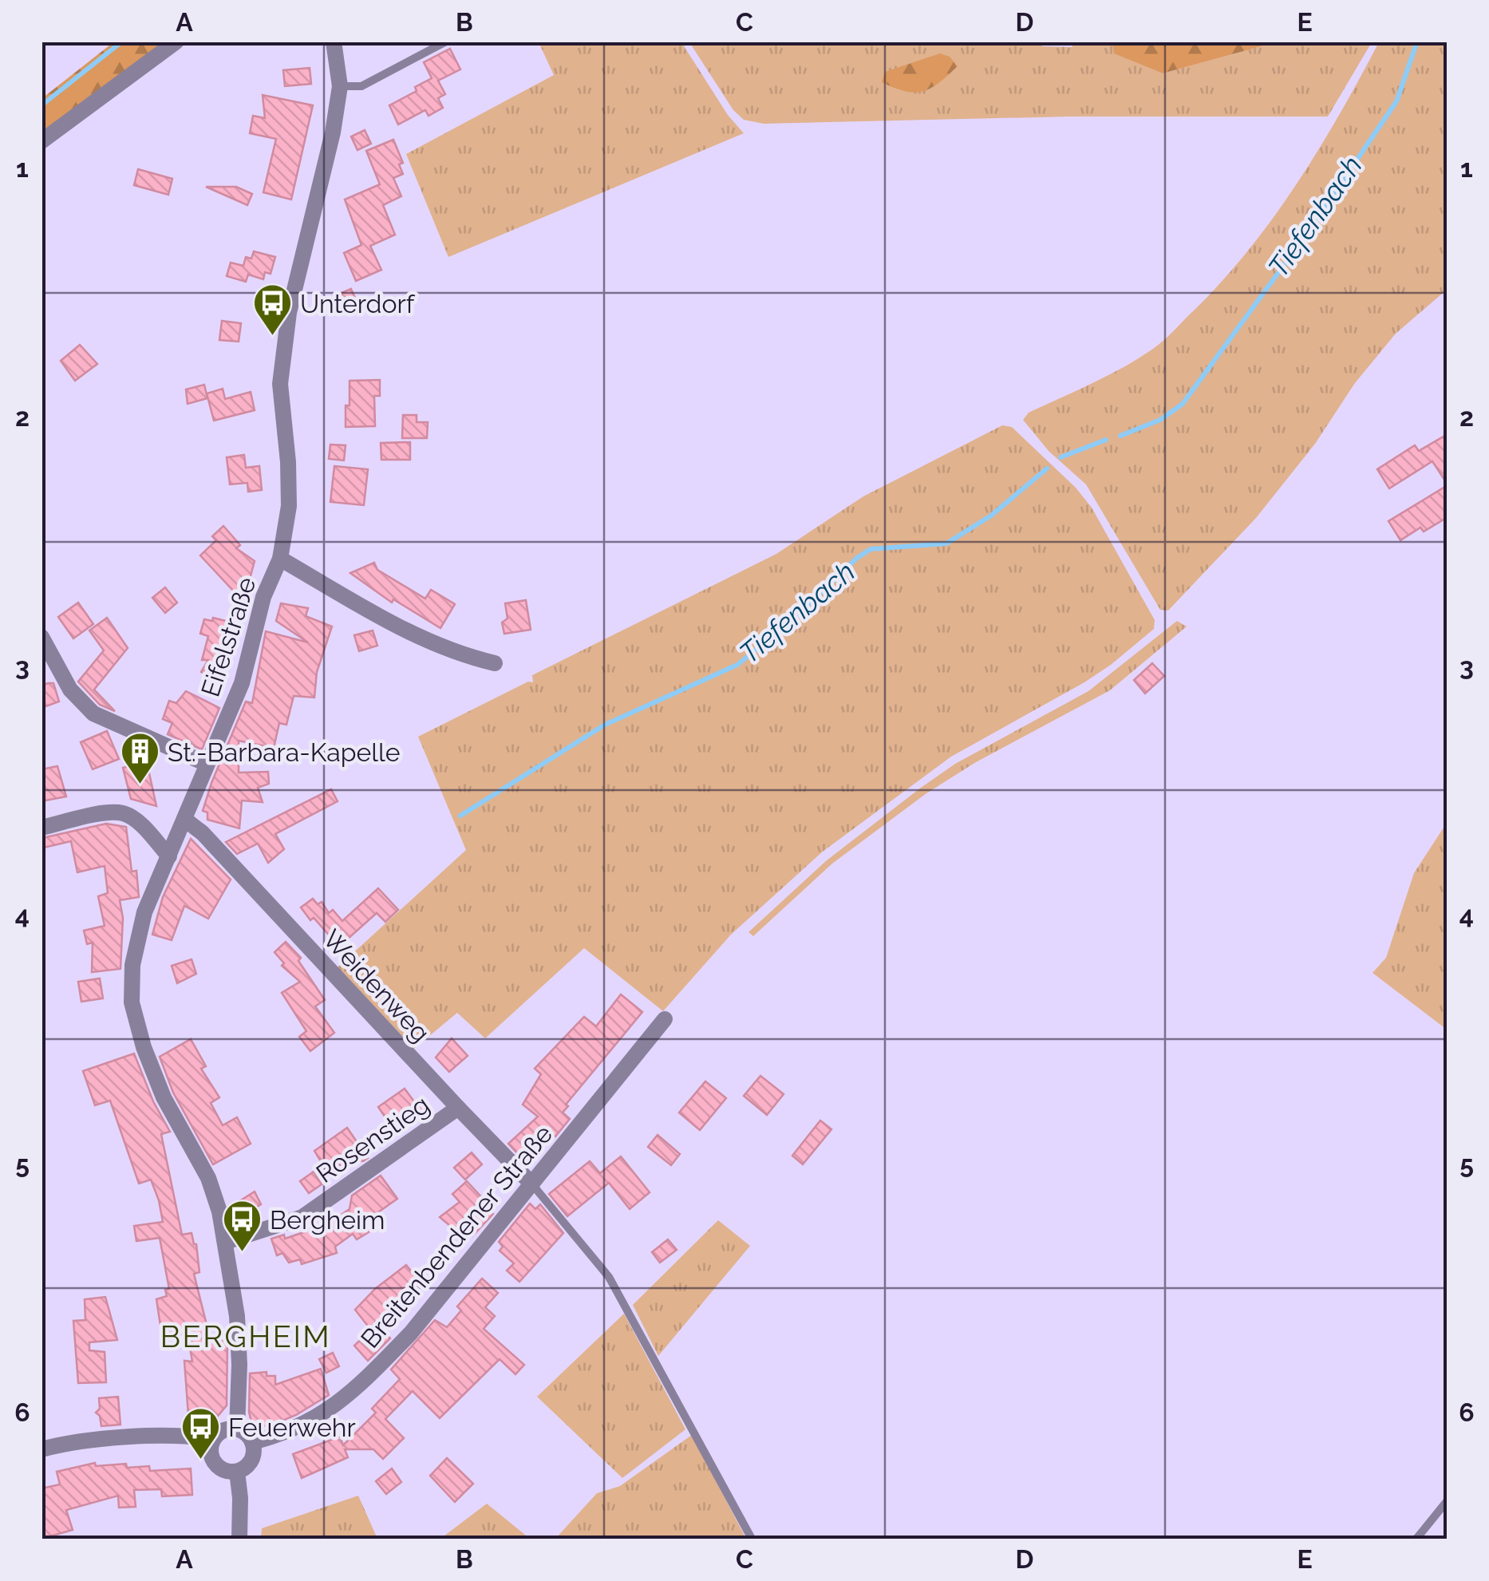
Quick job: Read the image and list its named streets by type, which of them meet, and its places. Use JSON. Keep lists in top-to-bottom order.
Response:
{
  "streets": {
    "street": [
      "Eifelstraße",
      "Weidenweg",
      "Rosenstieg",
      "Breitenbendener Straße"
    ]
  },
  "crossings": [
    ["Eifelstraße", "Weidenweg"],
    ["Eifelstraße", "Rosenstieg"],
    ["Eifelstraße", "Breitenbendener Straße"],
    ["Weidenweg", "Rosenstieg"],
    ["Weidenweg", "Breitenbendener Straße"]
  ],
  "districts": ["BERGHEIM"],
  "water": ["Tiefenbach"],
  "places": {
    "bus stop": ["Unterdorf", "Bergheim", "Feuerwehr"],
    "building": ["St.-Barbara-Kapelle"]
  },
  "grid": {
    "columns": [
      "A",
      "B",
      "C",
      "D",
      "E"
    ],
    "rows": [
      "1",
      "2",
      "3",
      "4",
      "5",
      "6"
    ]
  }
}
